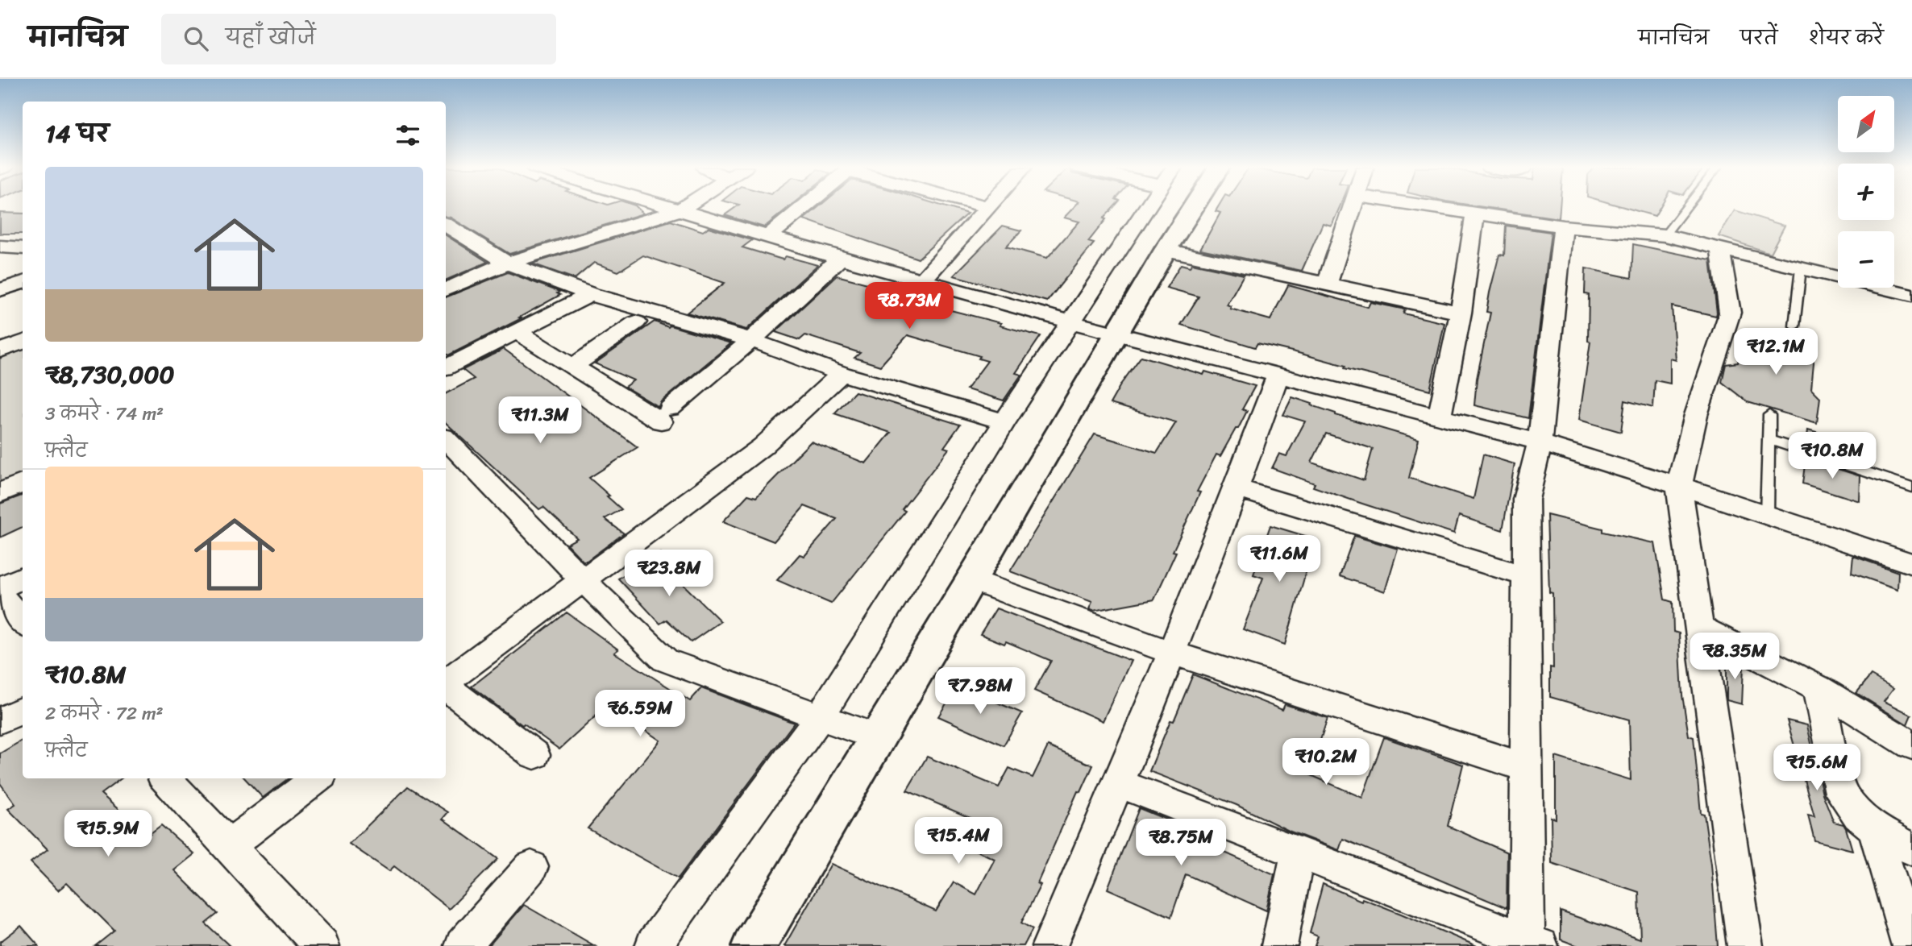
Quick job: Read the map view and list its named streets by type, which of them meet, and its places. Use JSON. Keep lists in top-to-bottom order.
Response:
{
  "north": "top right",
  "page": {
    "header": "मानचित्र",
    "search": "यहाँ खोजें",
    "nav": ["मानचित्र", "परतें", "शेयर करें"],
    "map_buttons": ["+", "−"],
    "heading": "14 घर",
    "list": [
      {
        "name": "₹8,730,000",
        "note": "3 कमरे · 74 m² · फ़्लैट"
      },
      {
        "name": "₹10.8M",
        "note": "2 कमरे · 72 m² · फ़्लैट"
      }
    ],
    "price": [
      "₹8.73M",
      "₹12.1M",
      "₹11.3M",
      "₹10.8M",
      "₹11.6M",
      "₹23.8M",
      "₹8.35M",
      "₹7.98M",
      "₹6.59M",
      "₹10.2M",
      "₹15.6M",
      "₹15.9M",
      "₹15.4M",
      "₹8.75M"
    ]
  }
}
